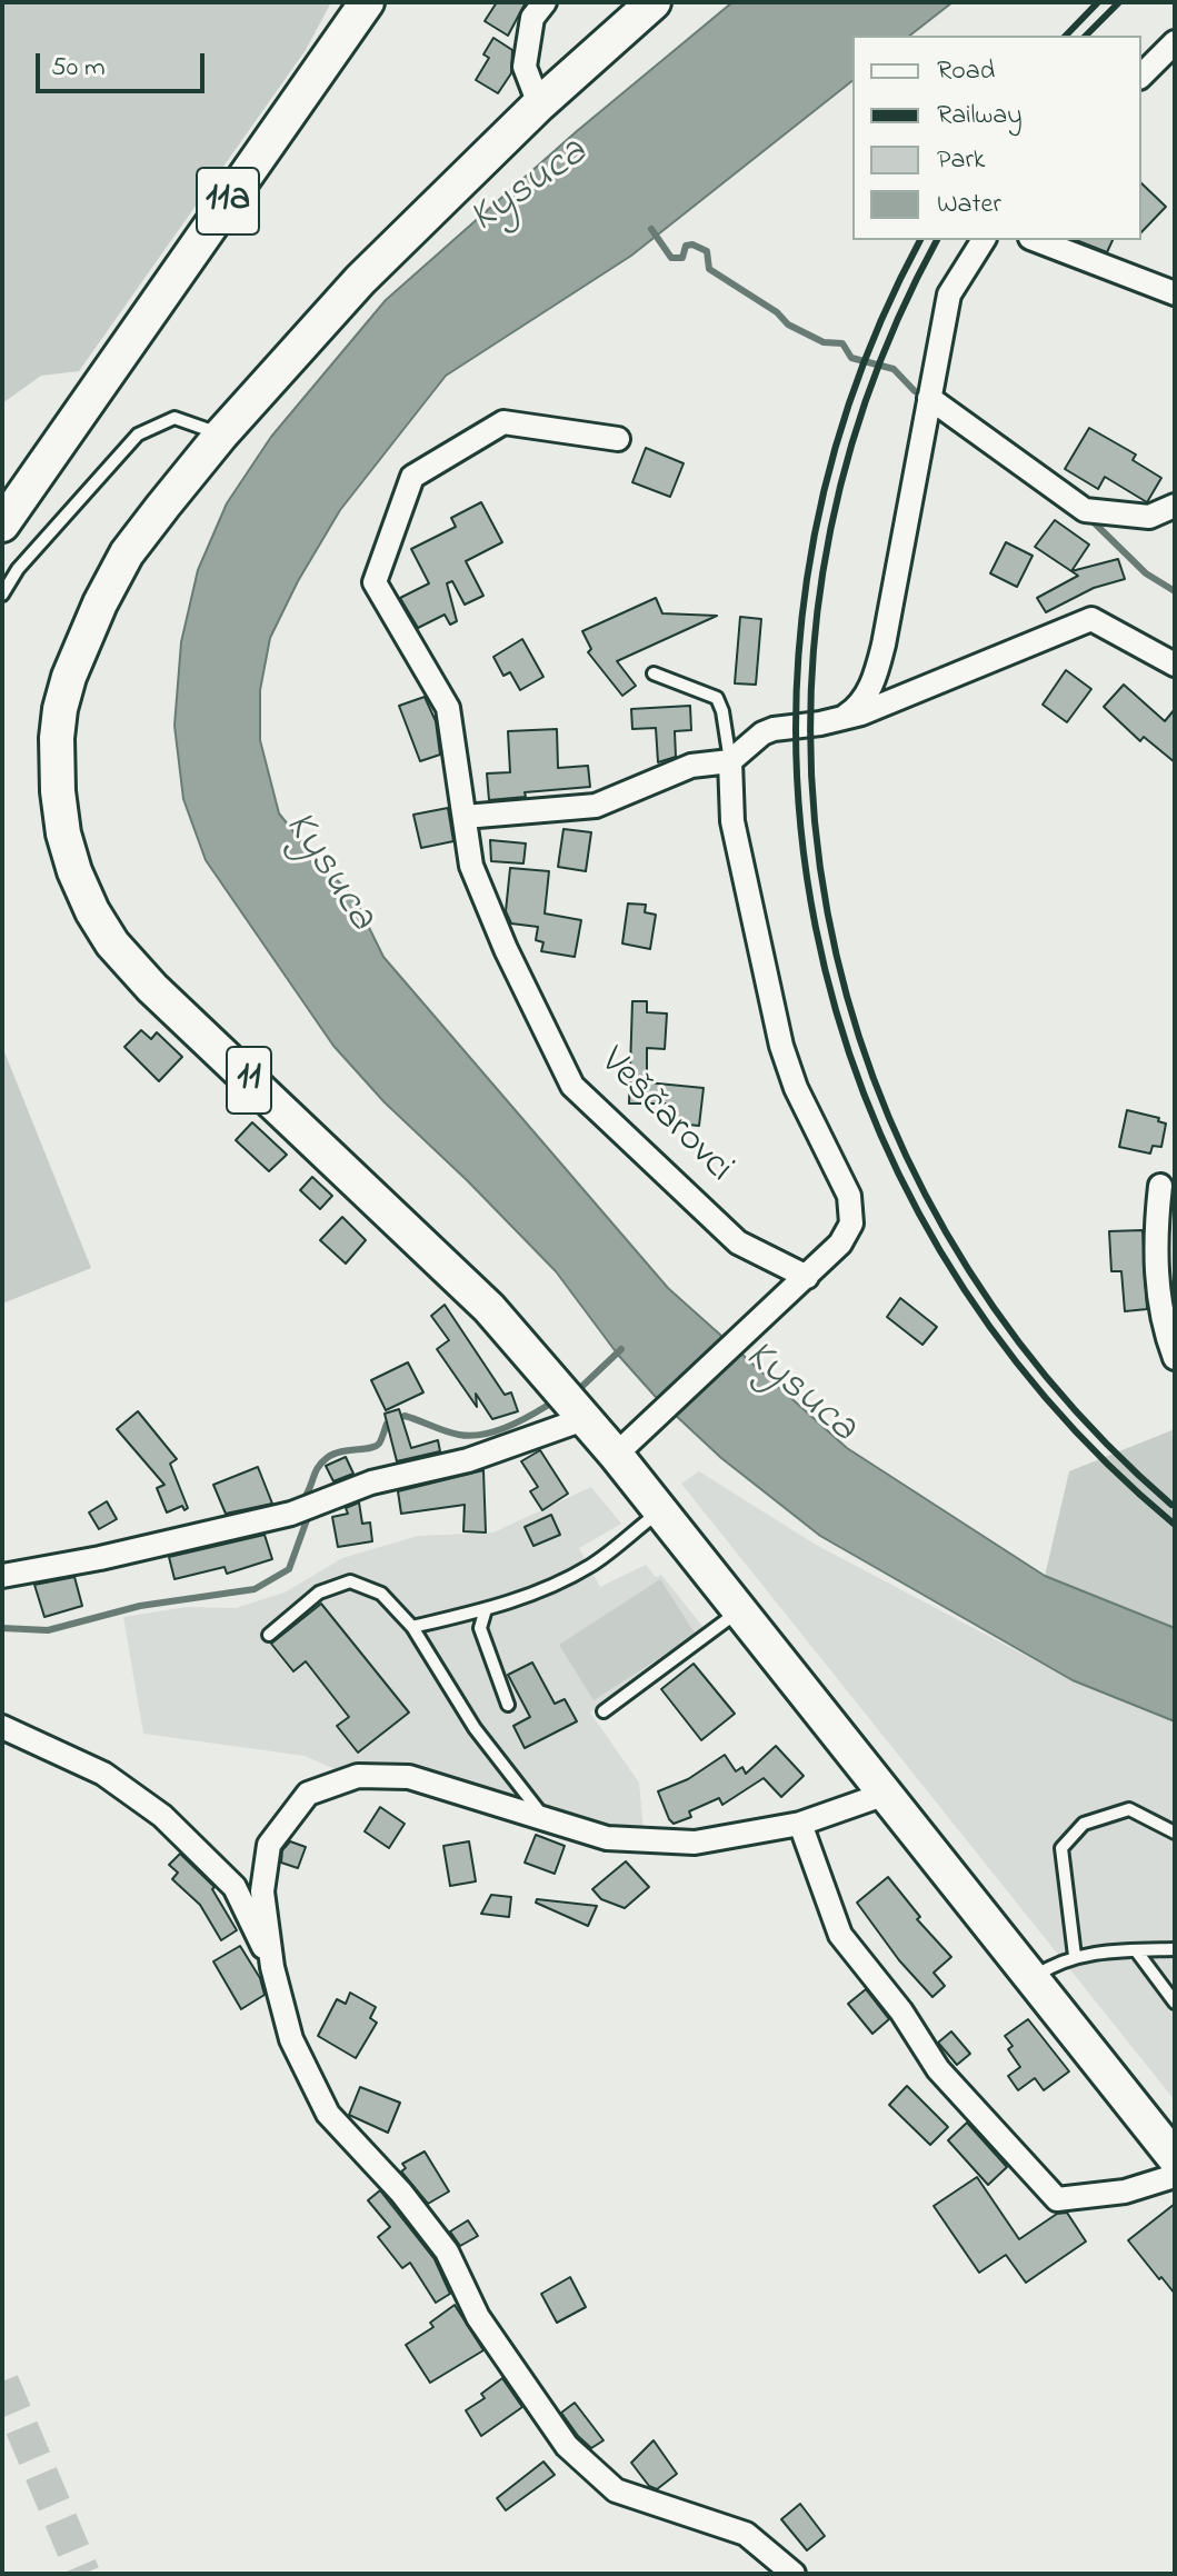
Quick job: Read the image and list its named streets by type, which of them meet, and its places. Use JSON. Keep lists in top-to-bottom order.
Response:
{
  "streets": {
    "main road": ["11a", "11"],
    "street": ["Veščarovci"]
  },
  "water": ["Kysuca"],
  "legend": [
    "Road",
    "Railway",
    "Park",
    "Water"
  ],
  "scale_bar": "50 m"
}
